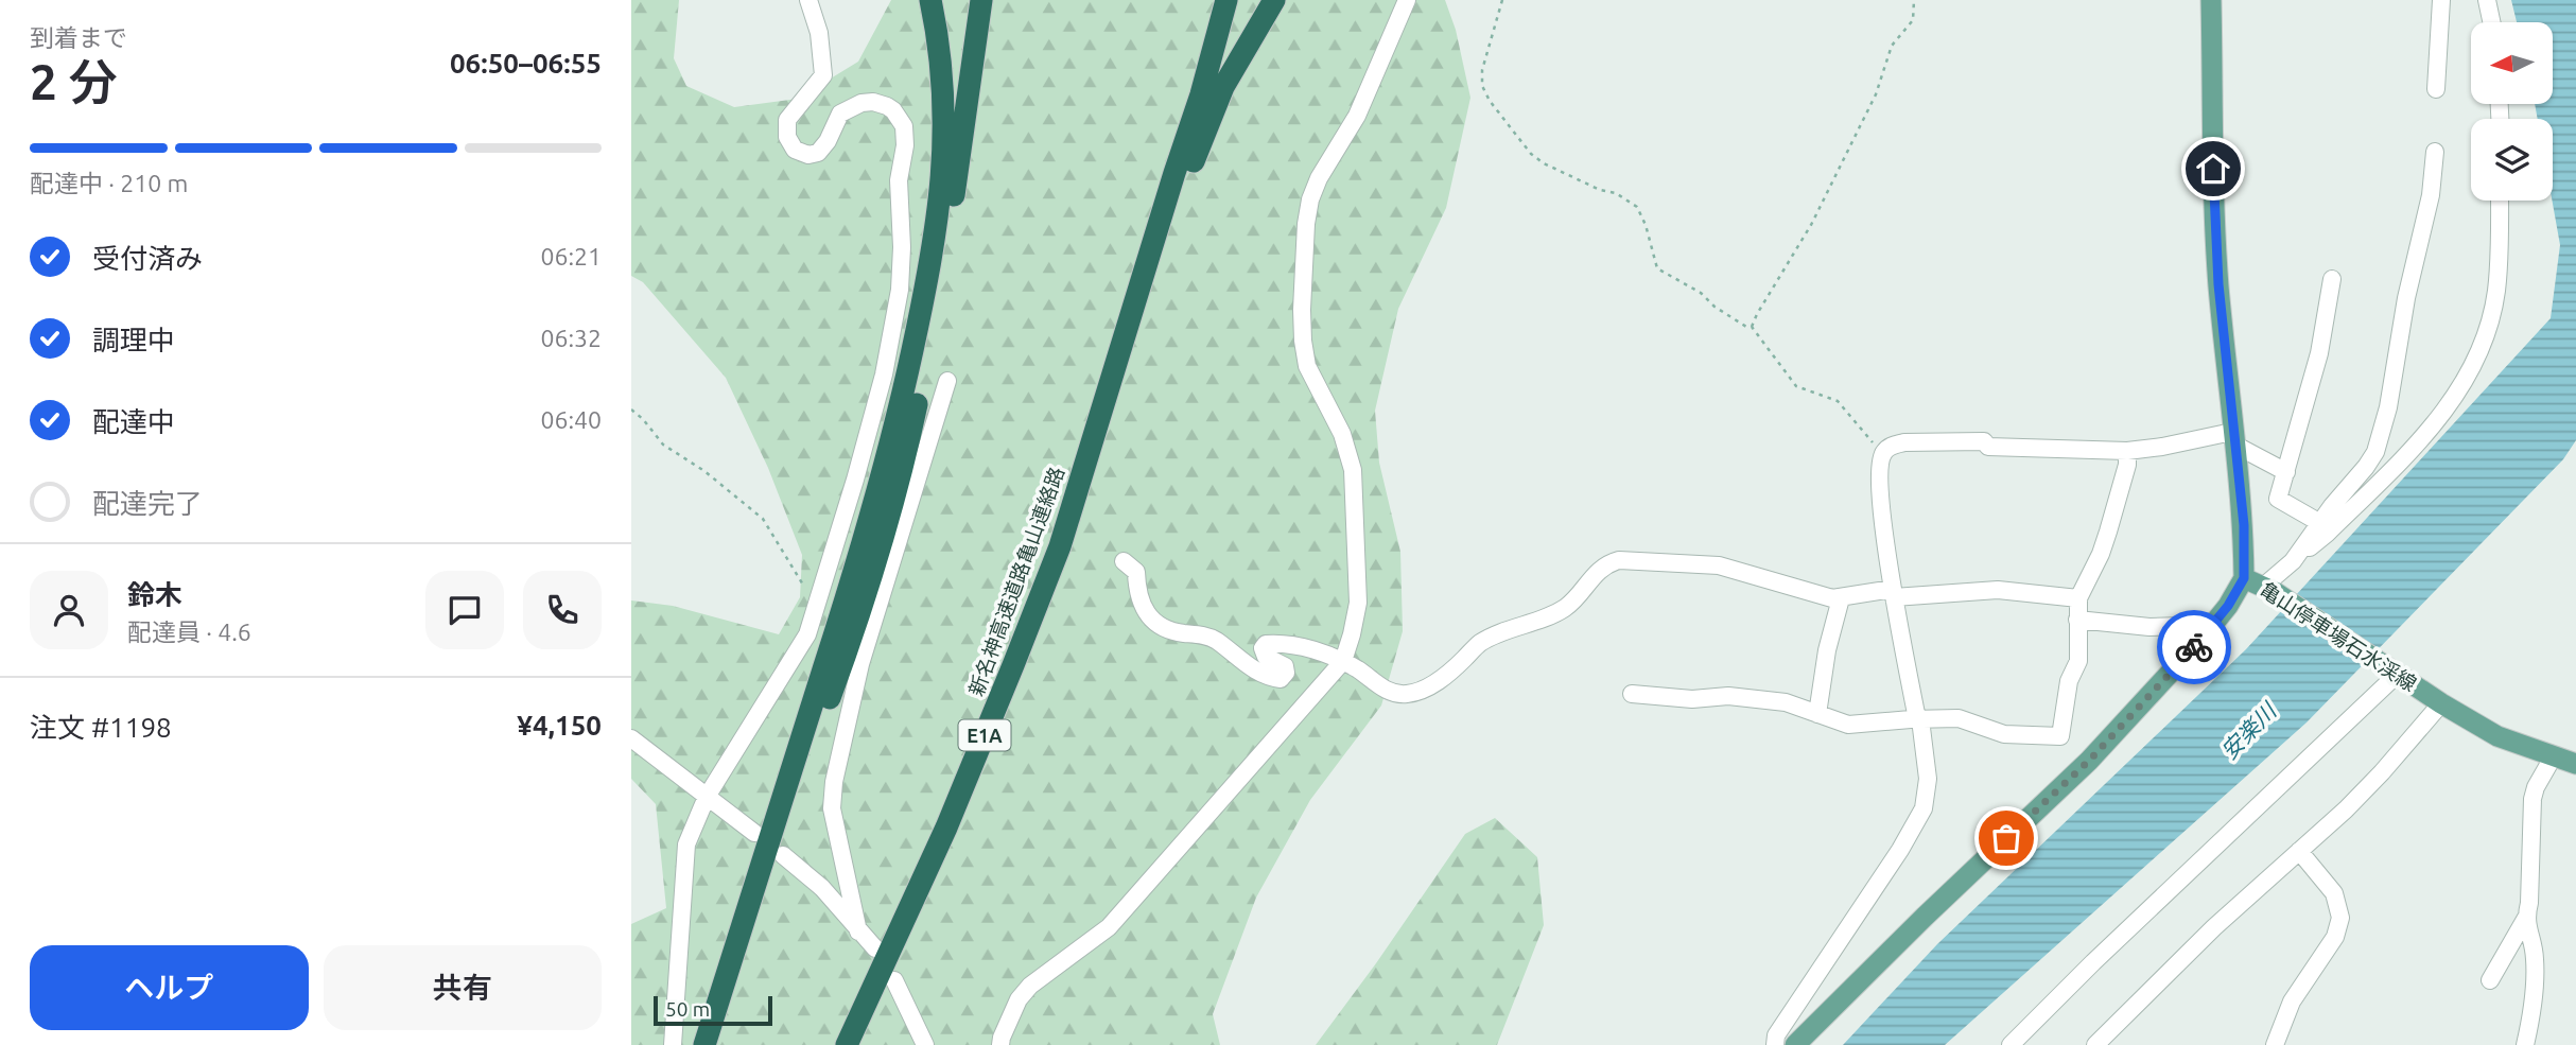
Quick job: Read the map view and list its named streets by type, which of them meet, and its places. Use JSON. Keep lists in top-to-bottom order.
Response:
{
  "streets": {
    "highway": ["新名神高速道路亀山連絡路", "E1A"],
    "main road": ["亀山停車場石水渓線"]
  },
  "water": ["安楽川"],
  "scale_bar": "50 m",
  "north": "left",
  "page": {
    "heading": ["2 分", "到着まで", "06:50–06:55"],
    "panel": [
      "鈴木",
      "配達員 · 4.6",
      "注文 #1198",
      "¥4,150"
    ],
    "bar": "配達中 · 210 m",
    "list": [
      ["受付済み", "06:21"],
      ["調理中", "06:32"],
      ["配達中", "06:40"],
      "配達完了"
    ],
    "buttons": ["ヘルプ", "共有"],
    "scale": "50 m"
  }
}
